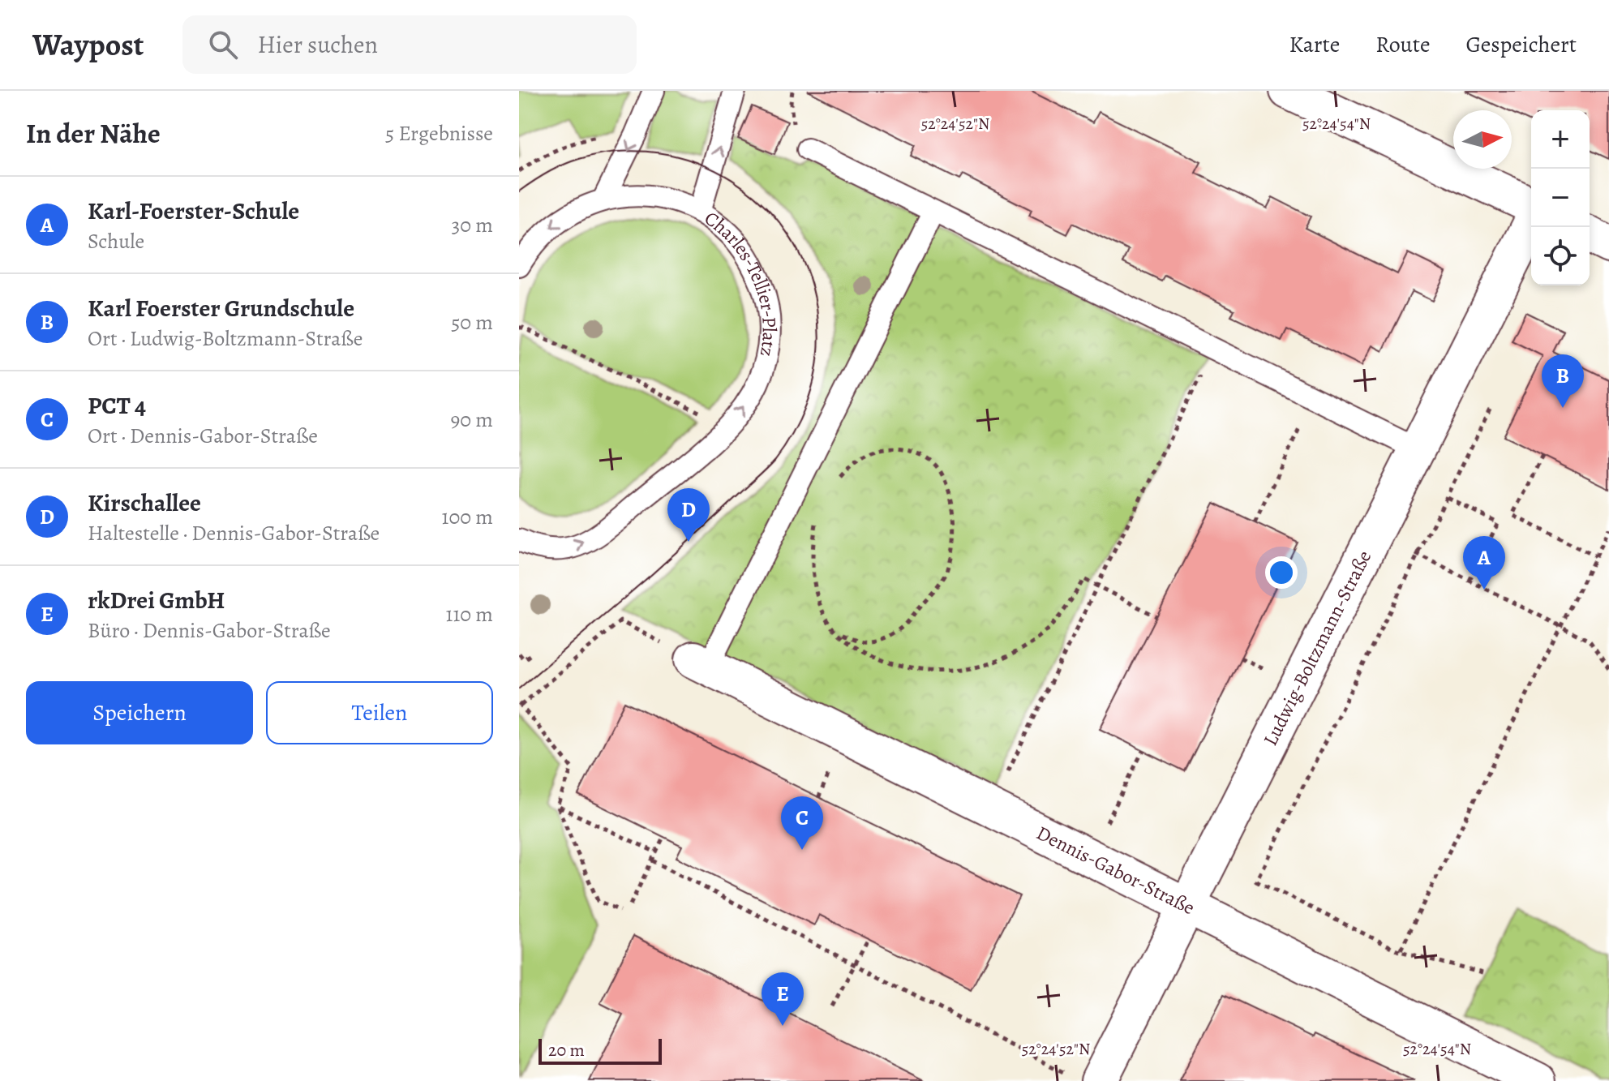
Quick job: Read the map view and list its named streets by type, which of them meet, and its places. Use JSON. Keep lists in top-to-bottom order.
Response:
{
  "streets": {
    "street": ["Ludwig-Boltzmann-Straße", "Dennis-Gabor-Straße"],
    "lane": ["Charles-Tellier-Platz"]
  },
  "crossings": [
    ["Ludwig-Boltzmann-Straße", "Dennis-Gabor-Straße"]
  ],
  "scale_bar": "20 m",
  "north": "right",
  "page": {
    "header": "Waypost",
    "search": "Hier suchen",
    "nav": ["Karte", "Route", "Gespeichert"],
    "heading": ["In der Nähe", "5 Ergebnisse"],
    "map_buttons": ["+", "−"],
    "list": [
      {
        "mark": "A",
        "name": "Karl-Foerster-Schule",
        "note": "Schule",
        "value": "30 m"
      },
      {
        "mark": "B",
        "name": "Karl Foerster Grundschule",
        "note": "Ort · Ludwig-Boltzmann-Straße",
        "value": "50 m"
      },
      {
        "mark": "C",
        "name": "PCT 4",
        "note": "Ort · Dennis-Gabor-Straße",
        "value": "90 m"
      },
      {
        "mark": "D",
        "name": "Kirschallee",
        "note": "Haltestelle · Dennis-Gabor-Straße",
        "value": "100 m"
      },
      {
        "mark": "E",
        "name": "rkDrei GmbH",
        "note": "Büro · Dennis-Gabor-Straße",
        "value": "110 m"
      }
    ],
    "pins": [
      "B",
      "D",
      "A",
      "C",
      "E"
    ],
    "buttons": ["Speichern", "Teilen"],
    "scale": "20 m"
  },
  "coordinates": ["52°24'52\"N", "52°24'54\"N"]
}
